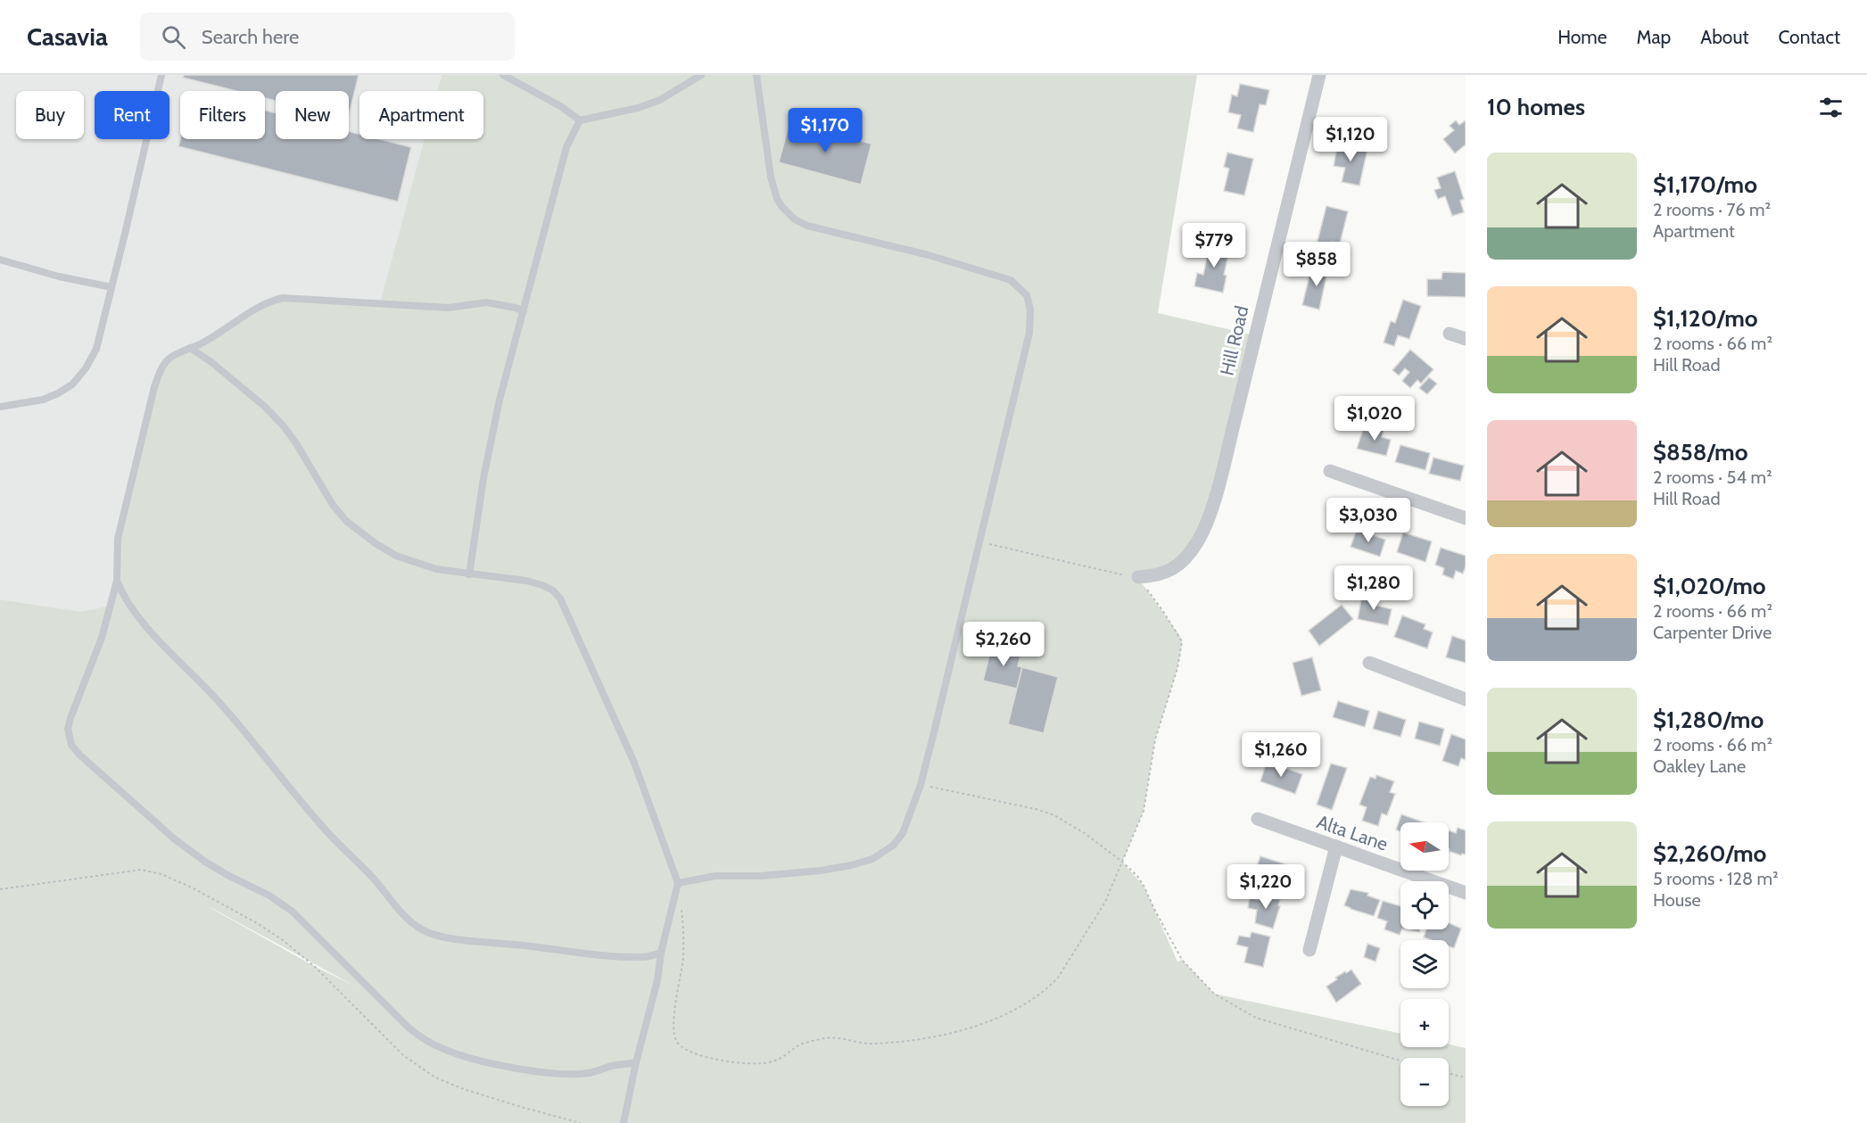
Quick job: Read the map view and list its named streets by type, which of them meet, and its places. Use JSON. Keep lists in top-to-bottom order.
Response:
{
  "streets": {
    "street": ["Hill Road", "Alta Lane"]
  },
  "north": "left",
  "page": {
    "header": "Casavia",
    "search": "Search here",
    "nav": [
      "Home",
      "Map",
      "About",
      "Contact"
    ],
    "heading": "10 homes",
    "chip": [
      "Buy",
      "Rent",
      "Filters",
      "New",
      "Apartment"
    ],
    "price": [
      "$1,170",
      "$1,120",
      "$779",
      "$858",
      "$1,020",
      "$3,030",
      "$1,280",
      "$2,260",
      "$1,260",
      "$1,220"
    ],
    "list": [
      {
        "name": "$1,170/mo",
        "note": "2 rooms · 76 m² · Apartment"
      },
      {
        "name": "$1,120/mo",
        "note": "2 rooms · 66 m² · Hill Road"
      },
      {
        "name": "$858/mo",
        "note": "2 rooms · 54 m² · Hill Road"
      },
      {
        "name": "$1,020/mo",
        "note": "2 rooms · 66 m² · Carpenter Drive"
      },
      {
        "name": "$1,280/mo",
        "note": "2 rooms · 66 m² · Oakley Lane"
      },
      {
        "name": "$2,260/mo",
        "note": "5 rooms · 128 m² · House"
      }
    ],
    "map_buttons": ["+", "−"]
  }
}
